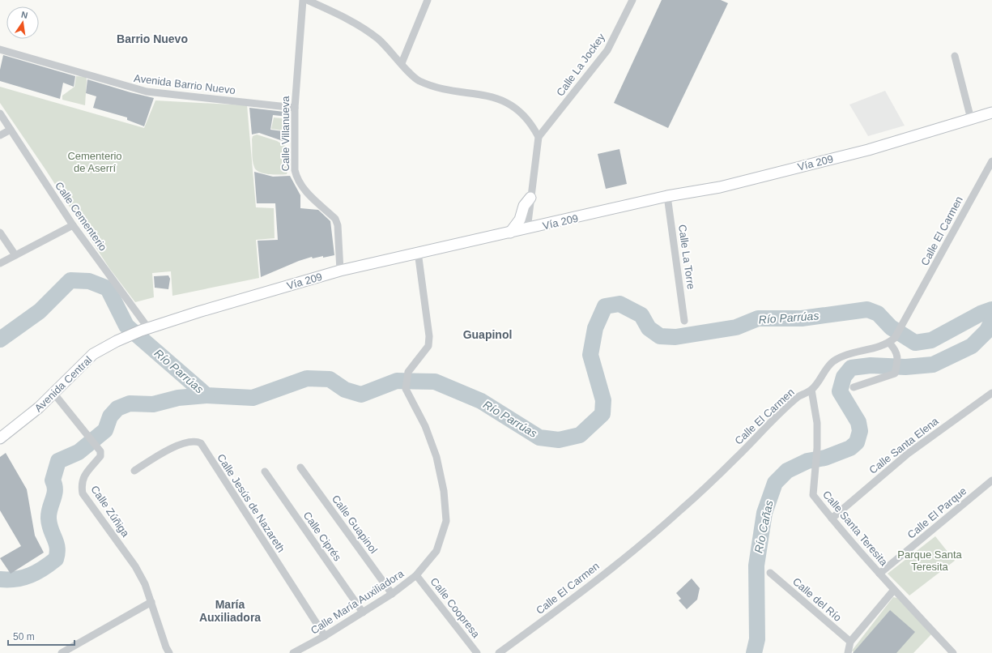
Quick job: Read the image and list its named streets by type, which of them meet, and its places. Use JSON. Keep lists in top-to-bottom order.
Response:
{
  "streets": {
    "main road": ["Vía 209", "Avenida Central"],
    "street": [
      "Calle La Jockey",
      "Avenida Barrio Nuevo",
      "Calle Villanueva",
      "Calle Cementerio",
      "Calle El Carmen",
      "Calle La Torre",
      "Calle Santa Elena",
      "Calle Jesús de Nazareth",
      "Calle Zúñiga",
      "Calle El Parque",
      "Calle Guapinol",
      "Calle Santa Teresita",
      "Calle Ciprés",
      "Calle del Río",
      "Calle María Auxiliadora",
      "Calle Coopresa"
    ]
  },
  "crossings": [
    ["Avenida Barrio Nuevo", "Calle Villanueva"],
    ["Calle Villanueva", "Vía 209"],
    ["Vía 209", "Calle Cementerio"],
    ["Vía 209", "Calle La Torre"],
    ["Vía 209", "Avenida Central"],
    ["Vía 209", "Calle María Auxiliadora"],
    ["Calle El Carmen", "Calle Santa Teresita"],
    ["Avenida Central", "Calle Zúñiga"],
    ["Calle Santa Elena", "Calle Santa Teresita"],
    ["Calle Jesús de Nazareth", "Calle María Auxiliadora"],
    ["Calle El Parque", "Calle Santa Teresita"],
    ["Calle Guapinol", "Calle María Auxiliadora"],
    ["Calle Ciprés", "Calle María Auxiliadora"],
    ["Calle María Auxiliadora", "Calle Coopresa"]
  ],
  "districts": ["Barrio Nuevo", "Guapinol", "María Auxiliadora"],
  "water": ["Río Parrúas", "Río Cañas"],
  "parks": ["Cementerio de Aserrí", "Parque Santa Teresita"],
  "scale_bar": "50 m",
  "north": "top"
}
